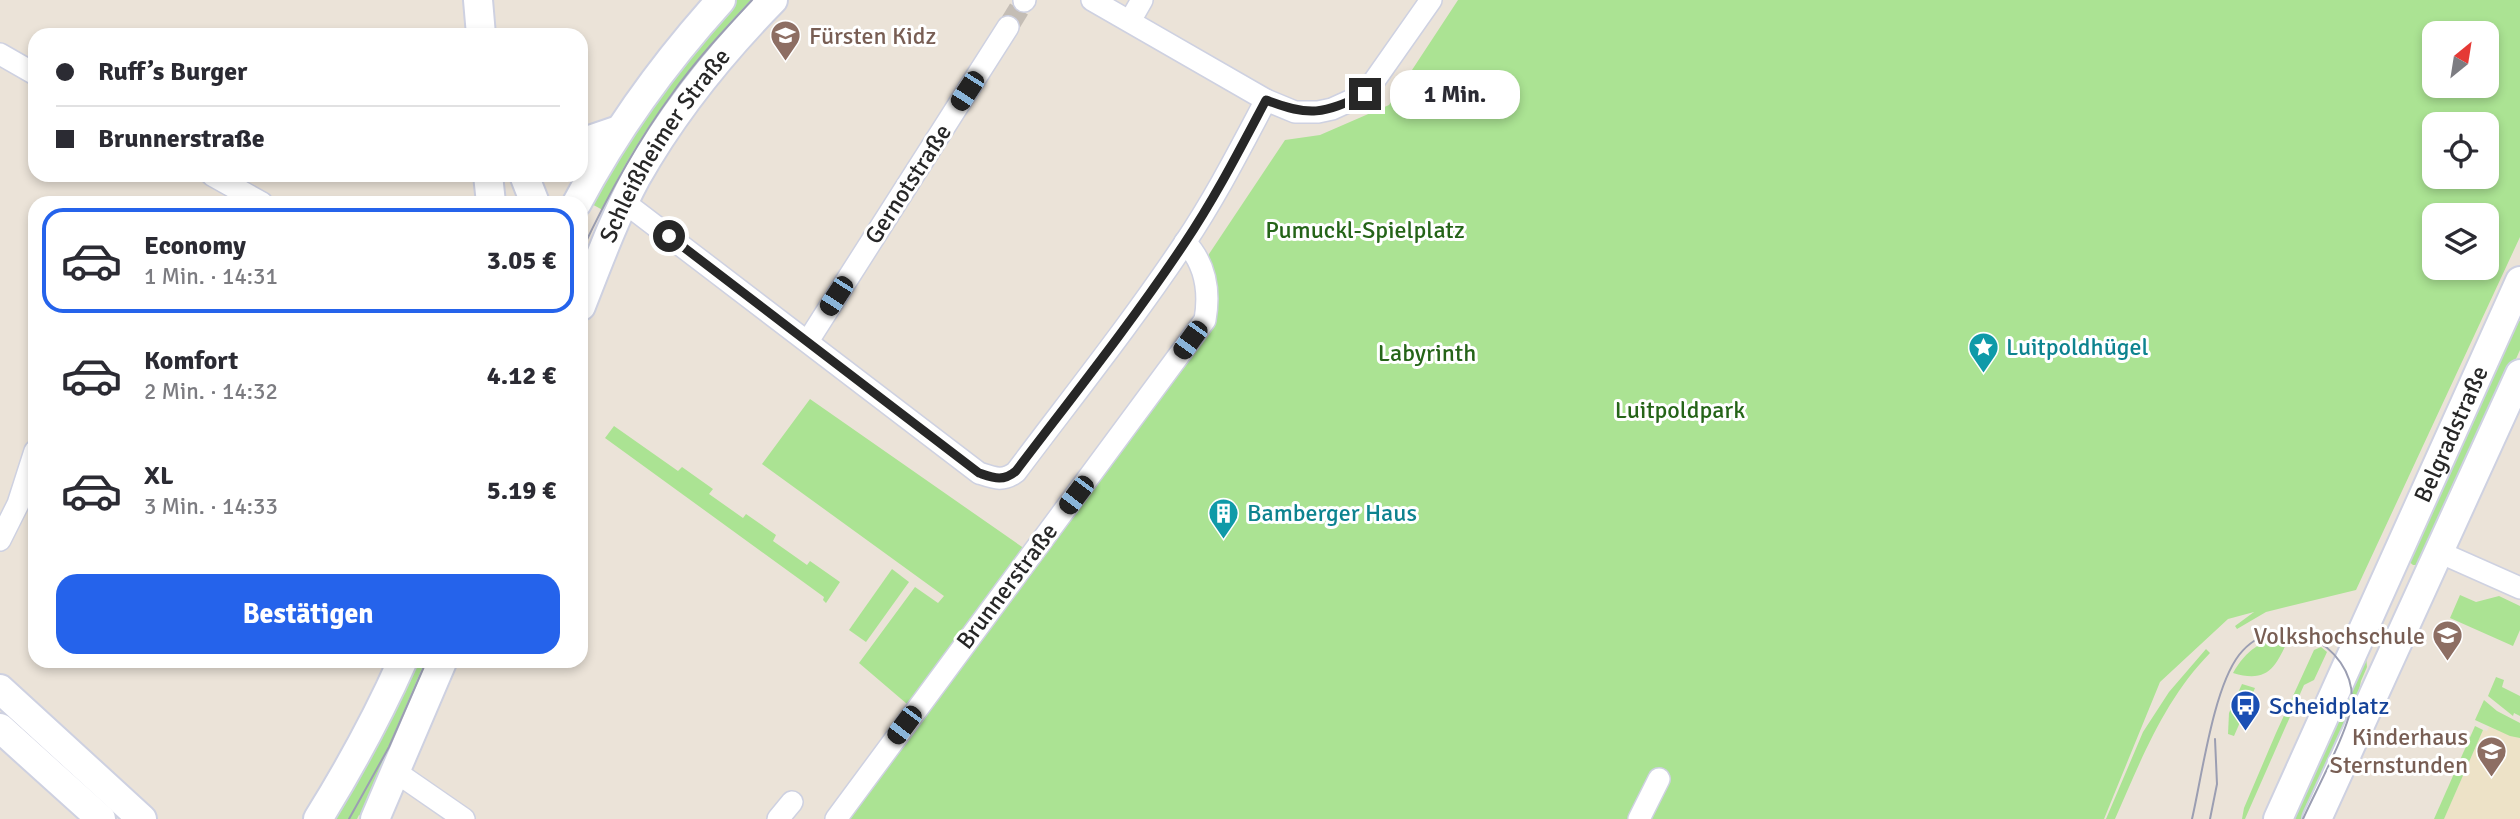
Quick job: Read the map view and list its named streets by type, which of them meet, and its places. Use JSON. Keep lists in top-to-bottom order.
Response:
{
  "streets": {
    "main road": ["Schleißheimer Straße", "Belgradstraße"],
    "street": ["Gernotstraße", "Brunnerstraße"]
  },
  "parks": ["Pumuckl-Spielplatz", "Labyrinth", "Luitpoldpark"],
  "places": {
    "school or university": ["Fürsten Kidz", "Volkshochschule", "Kinderhaus Sternstunden"],
    "place": ["Luitpoldhügel"],
    "building": ["Bamberger Haus"],
    "bus stop": ["Scheidplatz"]
  },
  "north": "top right",
  "page": {
    "banner": ["Ruff’s Burger", "Brunnerstraße"],
    "bubble": "1 Min.",
    "list": [
      {
        "name": "Economy",
        "note": "1 Min. · 14:31",
        "value": "3.05 €"
      },
      {
        "name": "Komfort",
        "note": "2 Min. · 14:32",
        "value": "4.12 €"
      },
      {
        "name": "XL",
        "note": "3 Min. · 14:33",
        "value": "5.19 €"
      }
    ],
    "buttons": "Bestätigen"
  }
}
